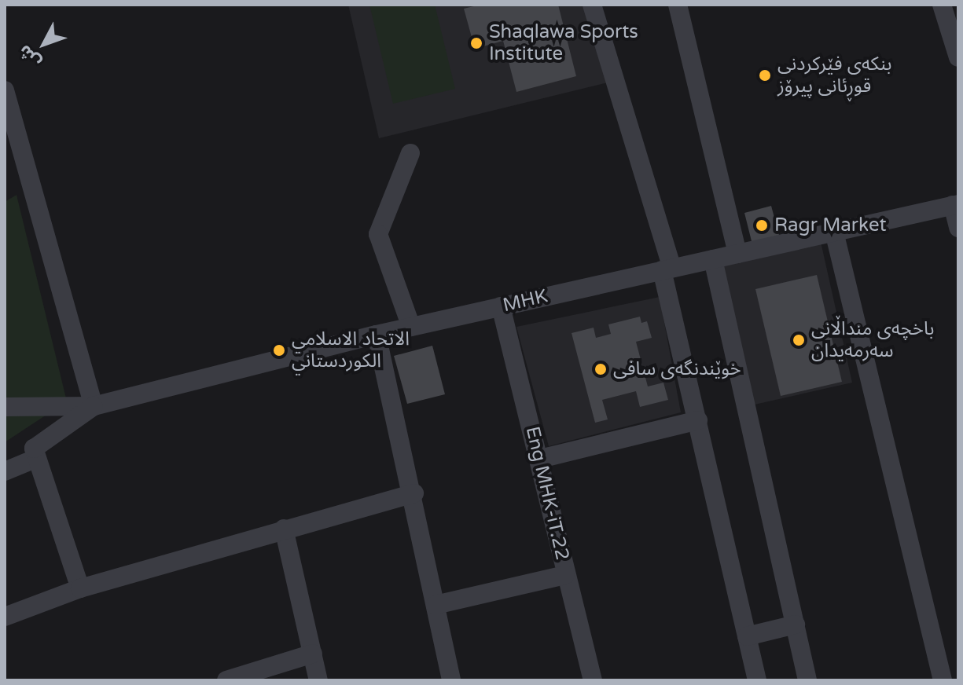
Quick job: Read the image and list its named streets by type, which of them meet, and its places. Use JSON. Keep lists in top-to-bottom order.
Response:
{
  "streets": {
    "street": ["MHK", "Eng MHK-iT.22"]
  },
  "crossings": [
    ["MHK", "Eng MHK-iT.22"]
  ],
  "places": [
    "Shaqlawa Sports Institute",
    "بنکەی فێرکردنی قوڕئانی پیرۆز",
    "Ragr Market",
    "باخچەی منداڵانی سەرمەیدان",
    "الاتحاد الاسلامي الكوردستاني",
    "خوێندنگەی سافی"
  ],
  "north": "bottom left"
}
